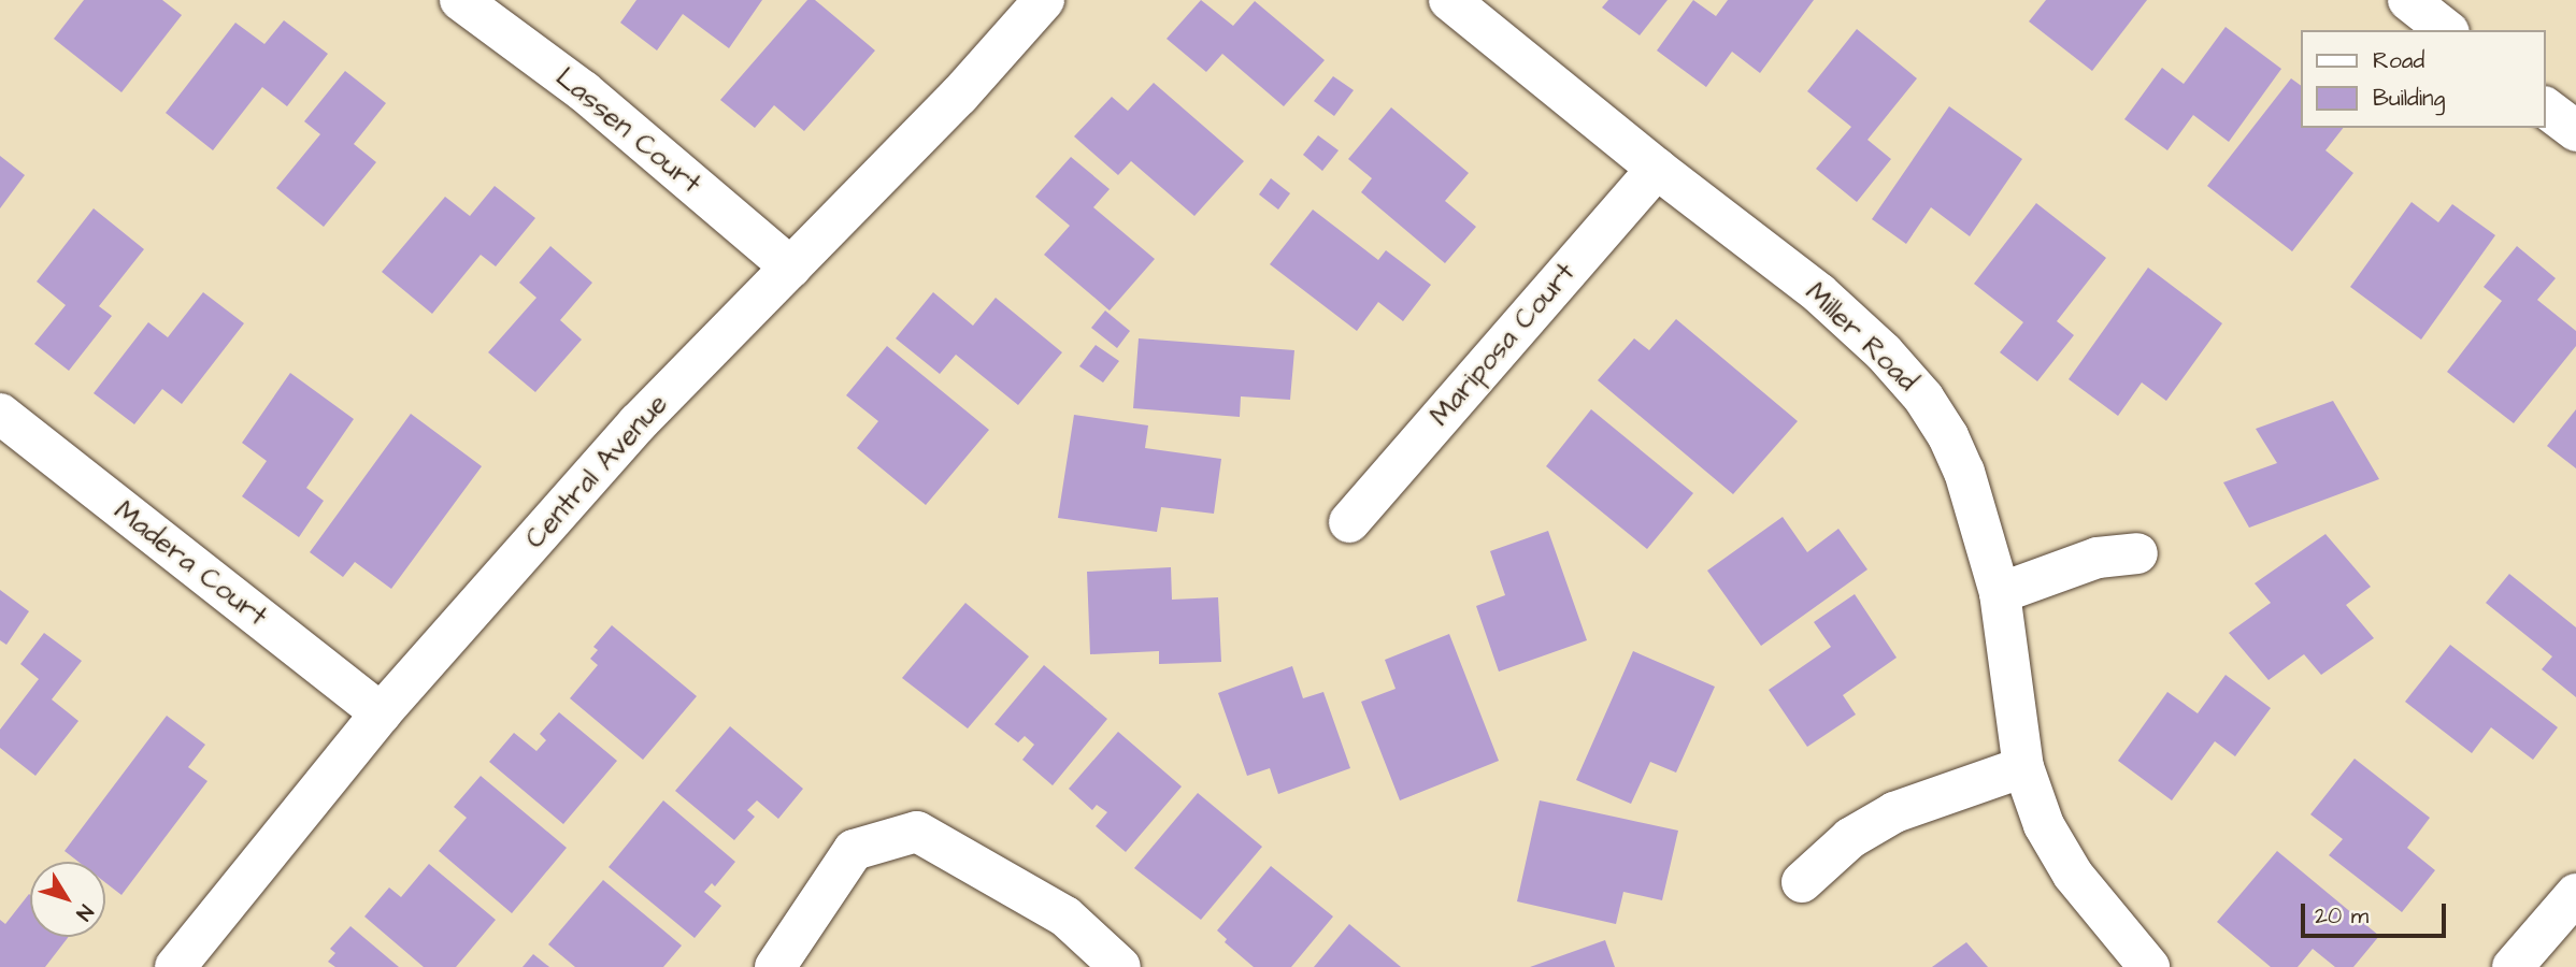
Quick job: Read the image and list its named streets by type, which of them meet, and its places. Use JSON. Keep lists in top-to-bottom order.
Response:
{
  "streets": {
    "street": [
      "Lassen Court",
      "Miller Road",
      "Mariposa Court",
      "Central Avenue",
      "Madera Court"
    ]
  },
  "crossings": [
    ["Lassen Court", "Central Avenue"],
    ["Miller Road", "Mariposa Court"],
    ["Central Avenue", "Madera Court"]
  ],
  "legend": ["Road", "Building"],
  "scale_bar": "20 m",
  "north": "bottom right"
}
